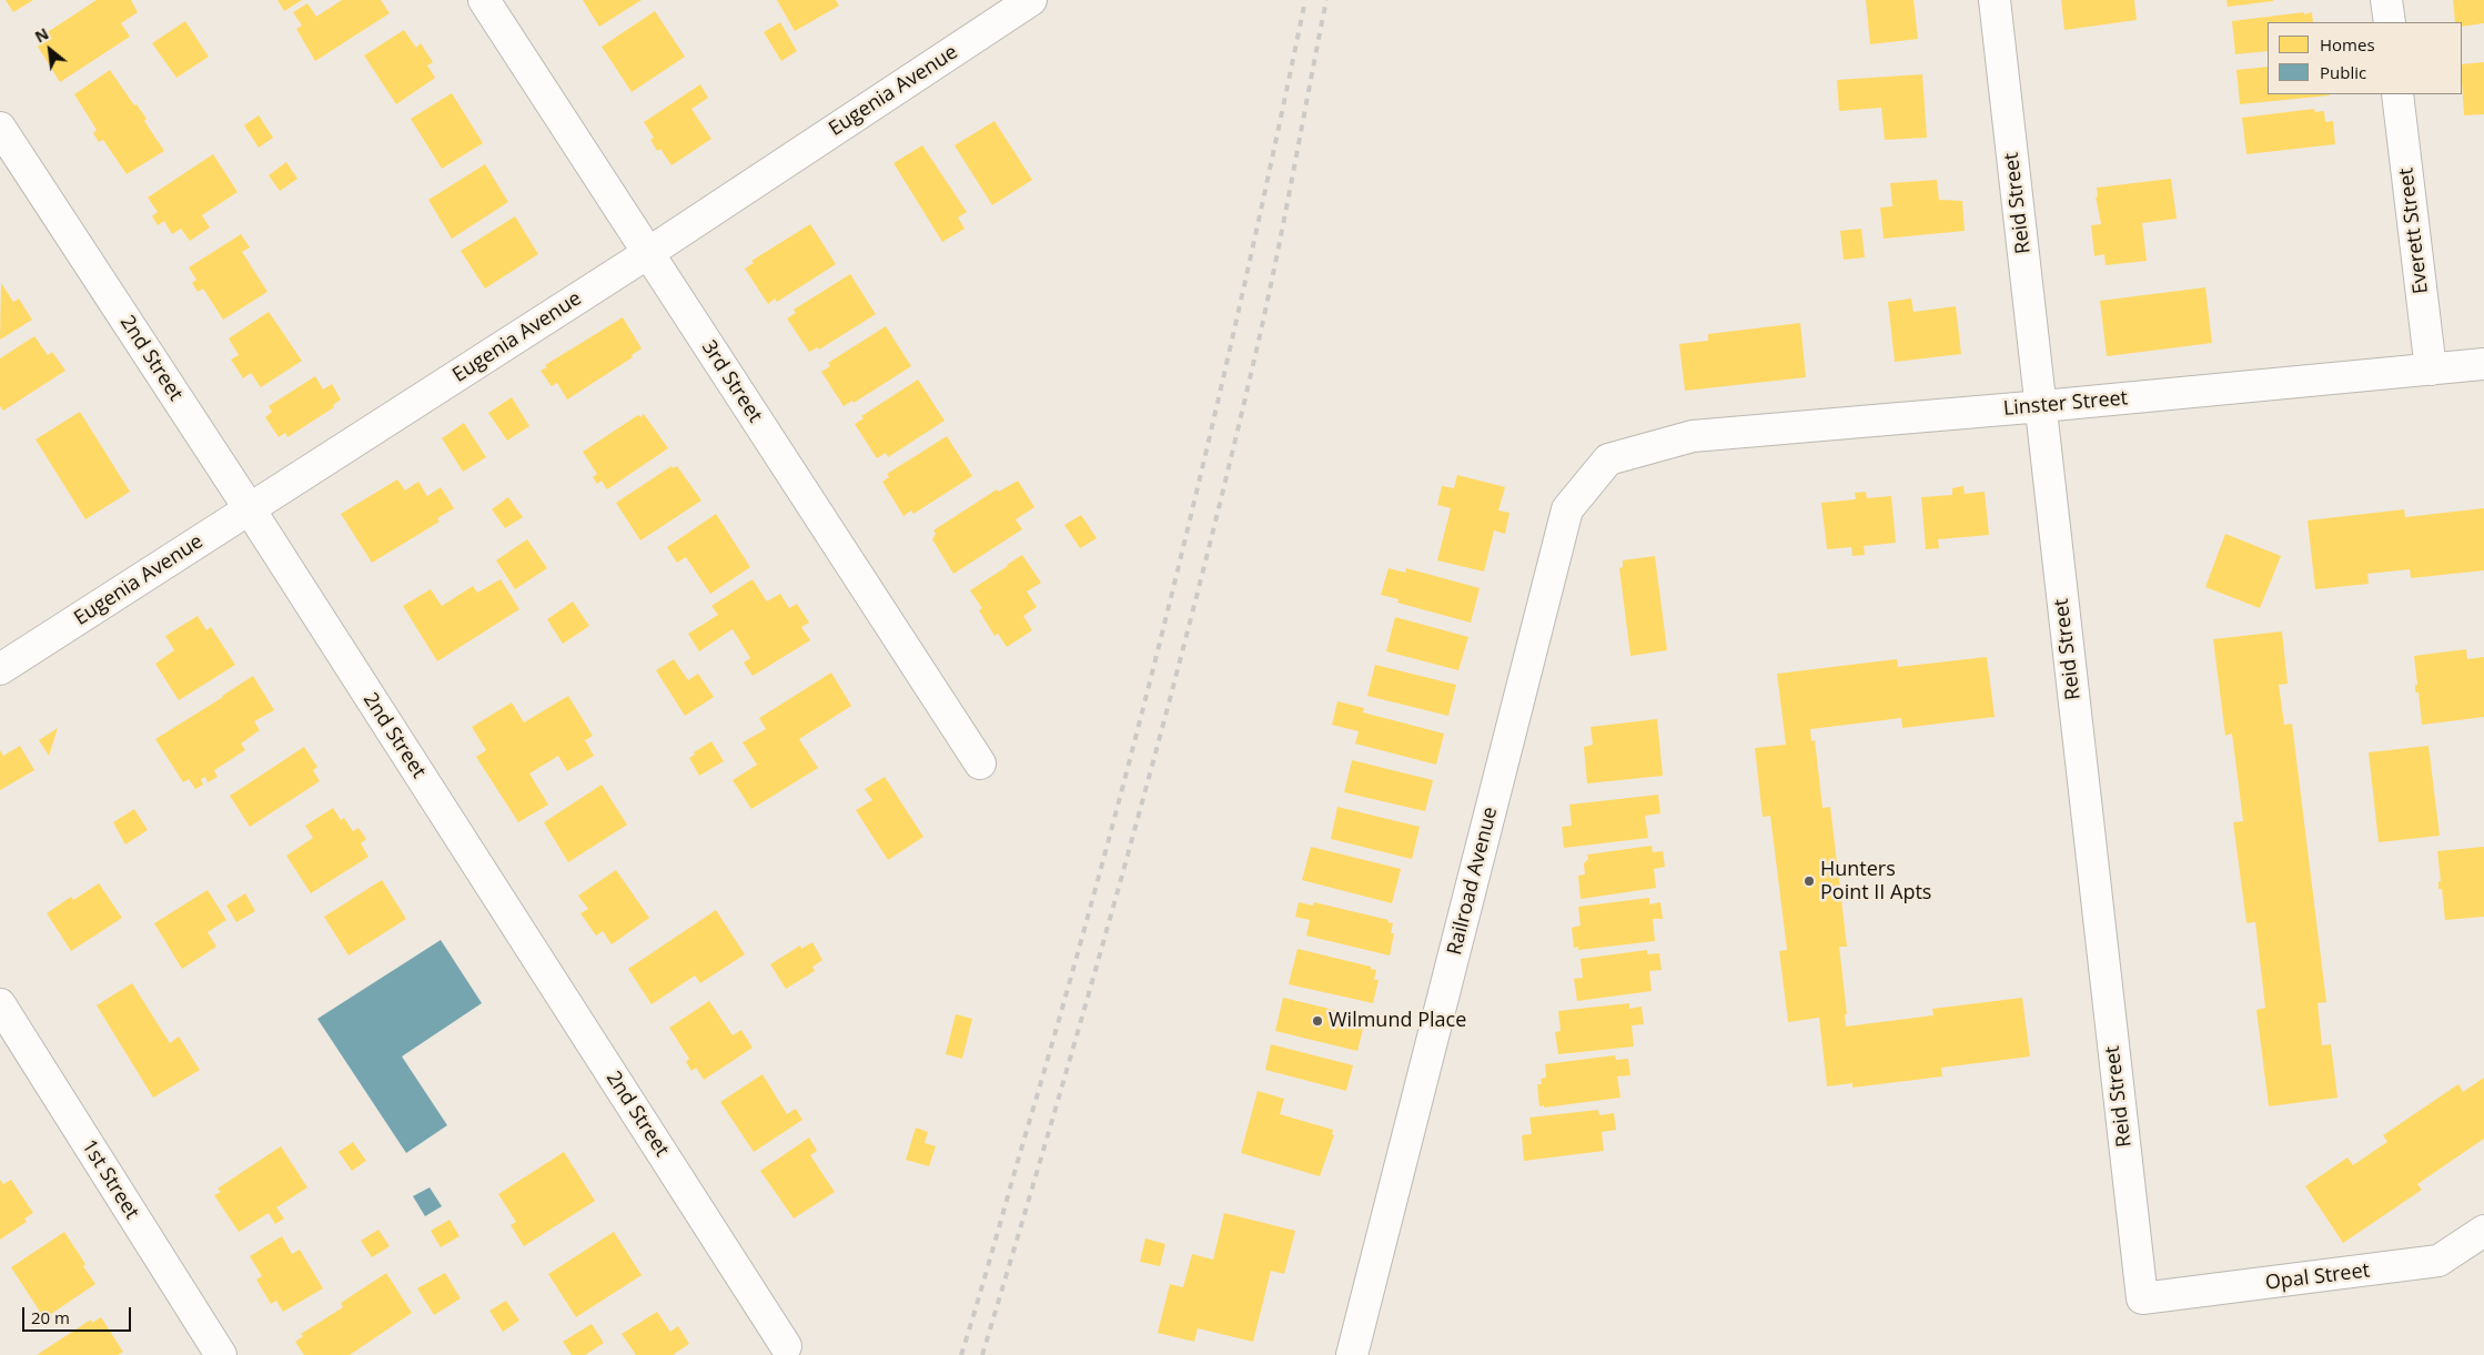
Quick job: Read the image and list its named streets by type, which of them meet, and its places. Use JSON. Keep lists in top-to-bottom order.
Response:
{
  "streets": {
    "street": [
      "Eugenia Avenue",
      "Reid Street",
      "Everett Street",
      "2nd Street",
      "3rd Street",
      "Linster Street",
      "Railroad Avenue",
      "1st Street",
      "Opal Street"
    ]
  },
  "crossings": [
    ["Eugenia Avenue", "2nd Street"],
    ["Eugenia Avenue", "3rd Street"],
    ["Reid Street", "Linster Street"],
    ["Reid Street", "Opal Street"],
    ["Everett Street", "Linster Street"],
    ["Linster Street", "Railroad Avenue"]
  ],
  "places": ["Hunters Point II Apts", "Wilmund Place"],
  "legend": ["Homes", "Public"],
  "scale_bar": "20 m",
  "north": "top left"
}
